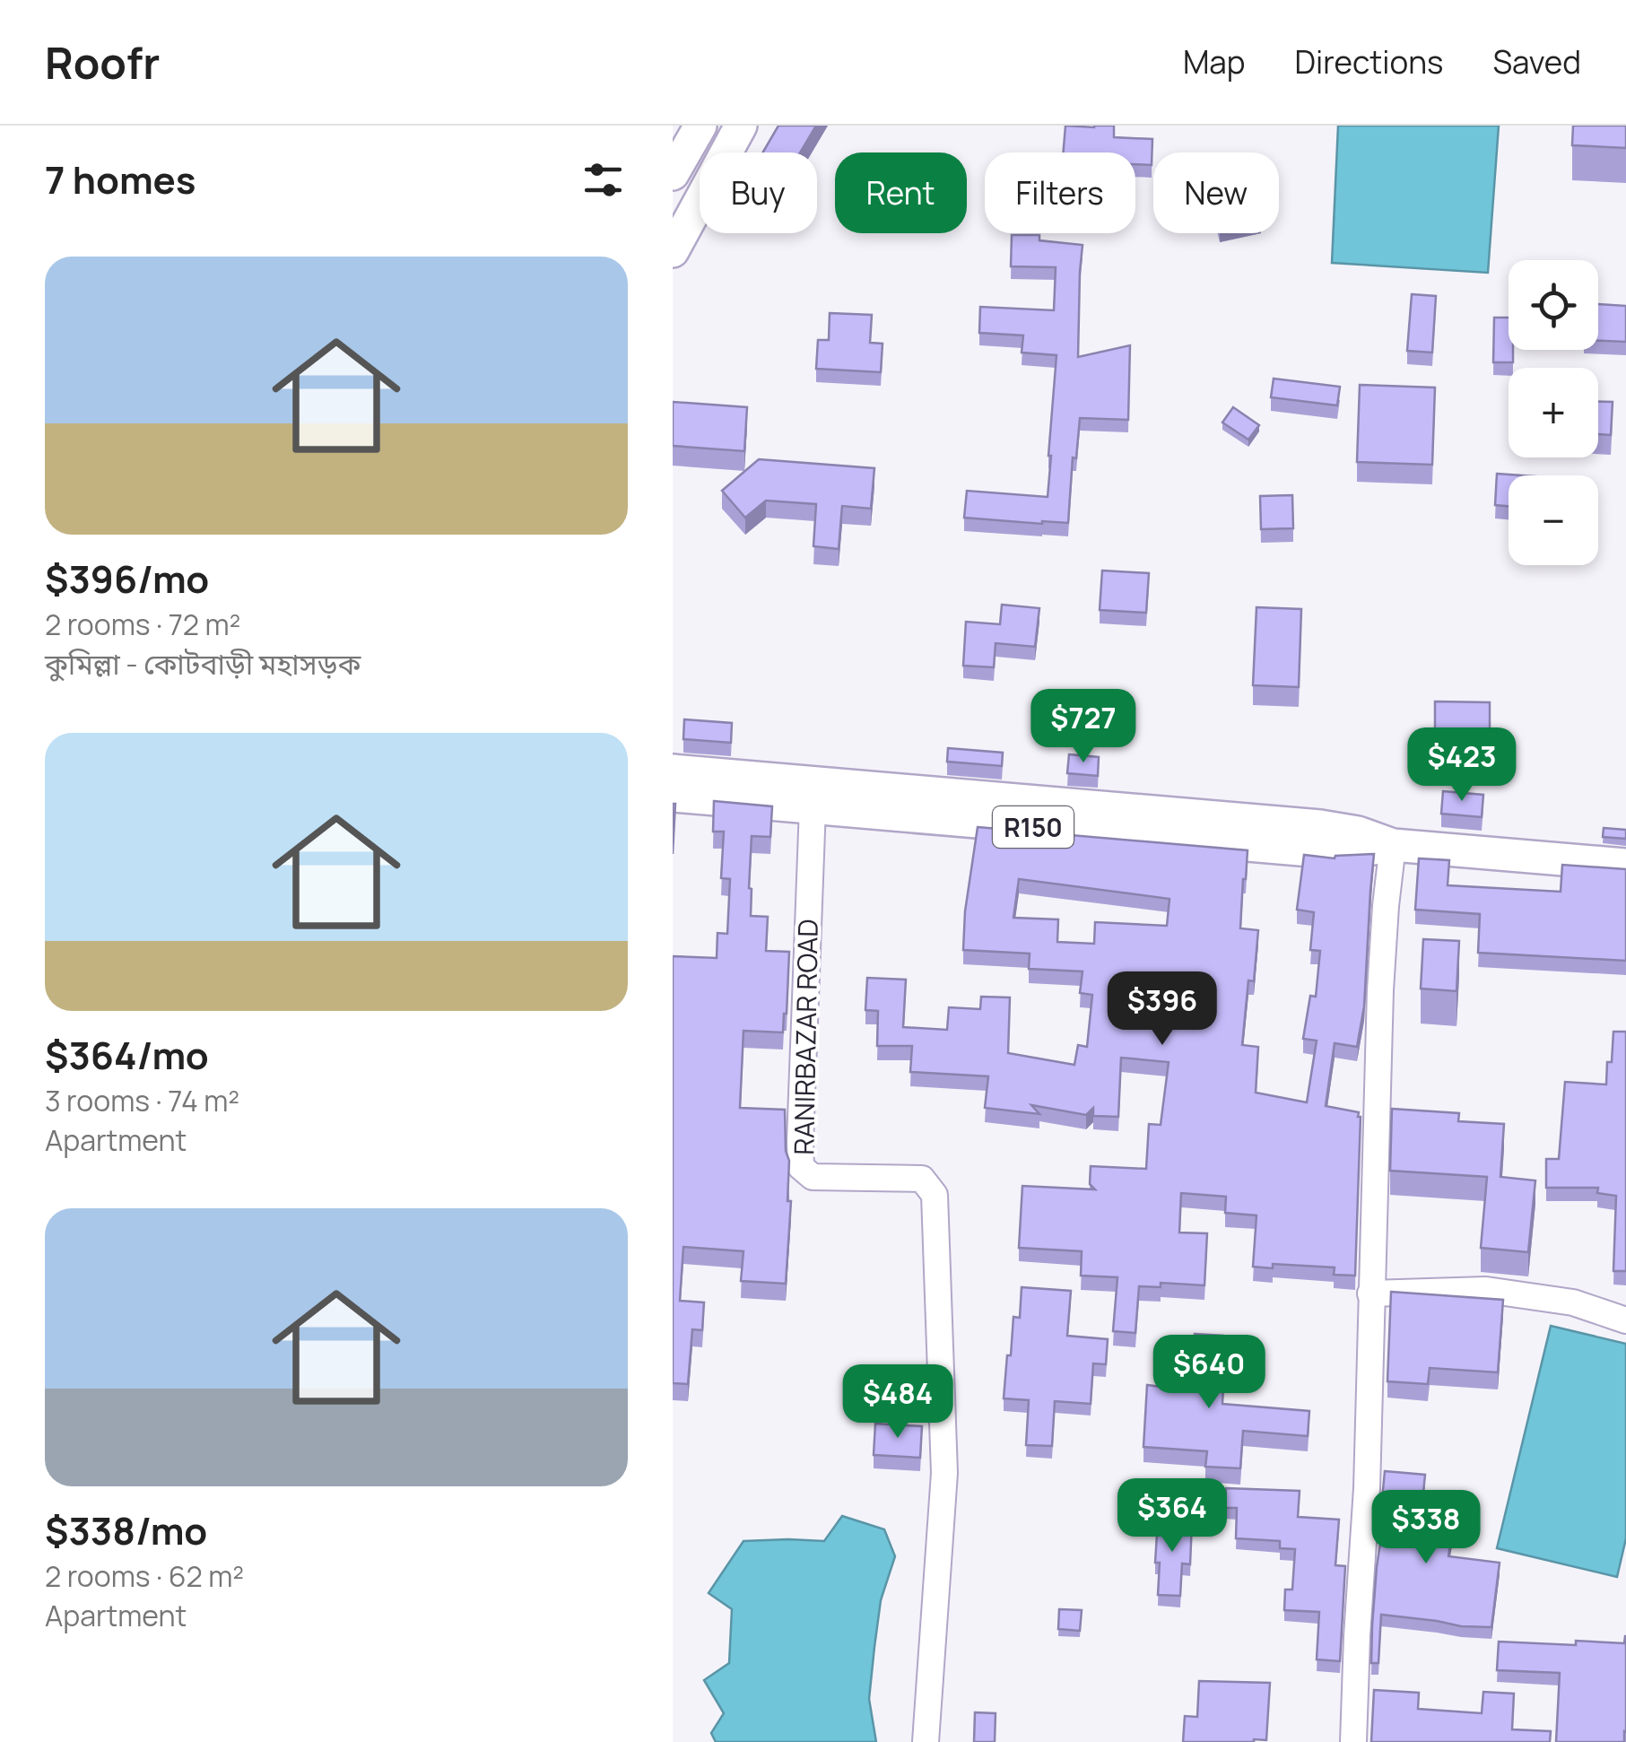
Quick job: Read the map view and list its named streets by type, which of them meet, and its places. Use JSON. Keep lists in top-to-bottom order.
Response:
{
  "streets": {
    "main road": ["R150"],
    "street": ["RANIRBAZAR ROAD"]
  },
  "crossings": [
    ["R150", "RANIRBAZAR ROAD"]
  ],
  "page": {
    "header": "Roofr",
    "nav": ["Map", "Directions", "Saved"],
    "heading": "7 homes",
    "chip": [
      "Buy",
      "Rent",
      "Filters",
      "New"
    ],
    "list": [
      {
        "name": "$396/mo",
        "note": "2 rooms · 72 m² · কুমিল্লা - কোটবাড়ী মহাসড়ক"
      },
      {
        "name": "$364/mo",
        "note": "3 rooms · 74 m² · Apartment"
      },
      {
        "name": "$338/mo",
        "note": "2 rooms · 62 m² · Apartment"
      }
    ],
    "map_buttons": ["+", "−"],
    "price": [
      "$727",
      "$423",
      "$396",
      "$640",
      "$484",
      "$364",
      "$338"
    ]
  }
}
